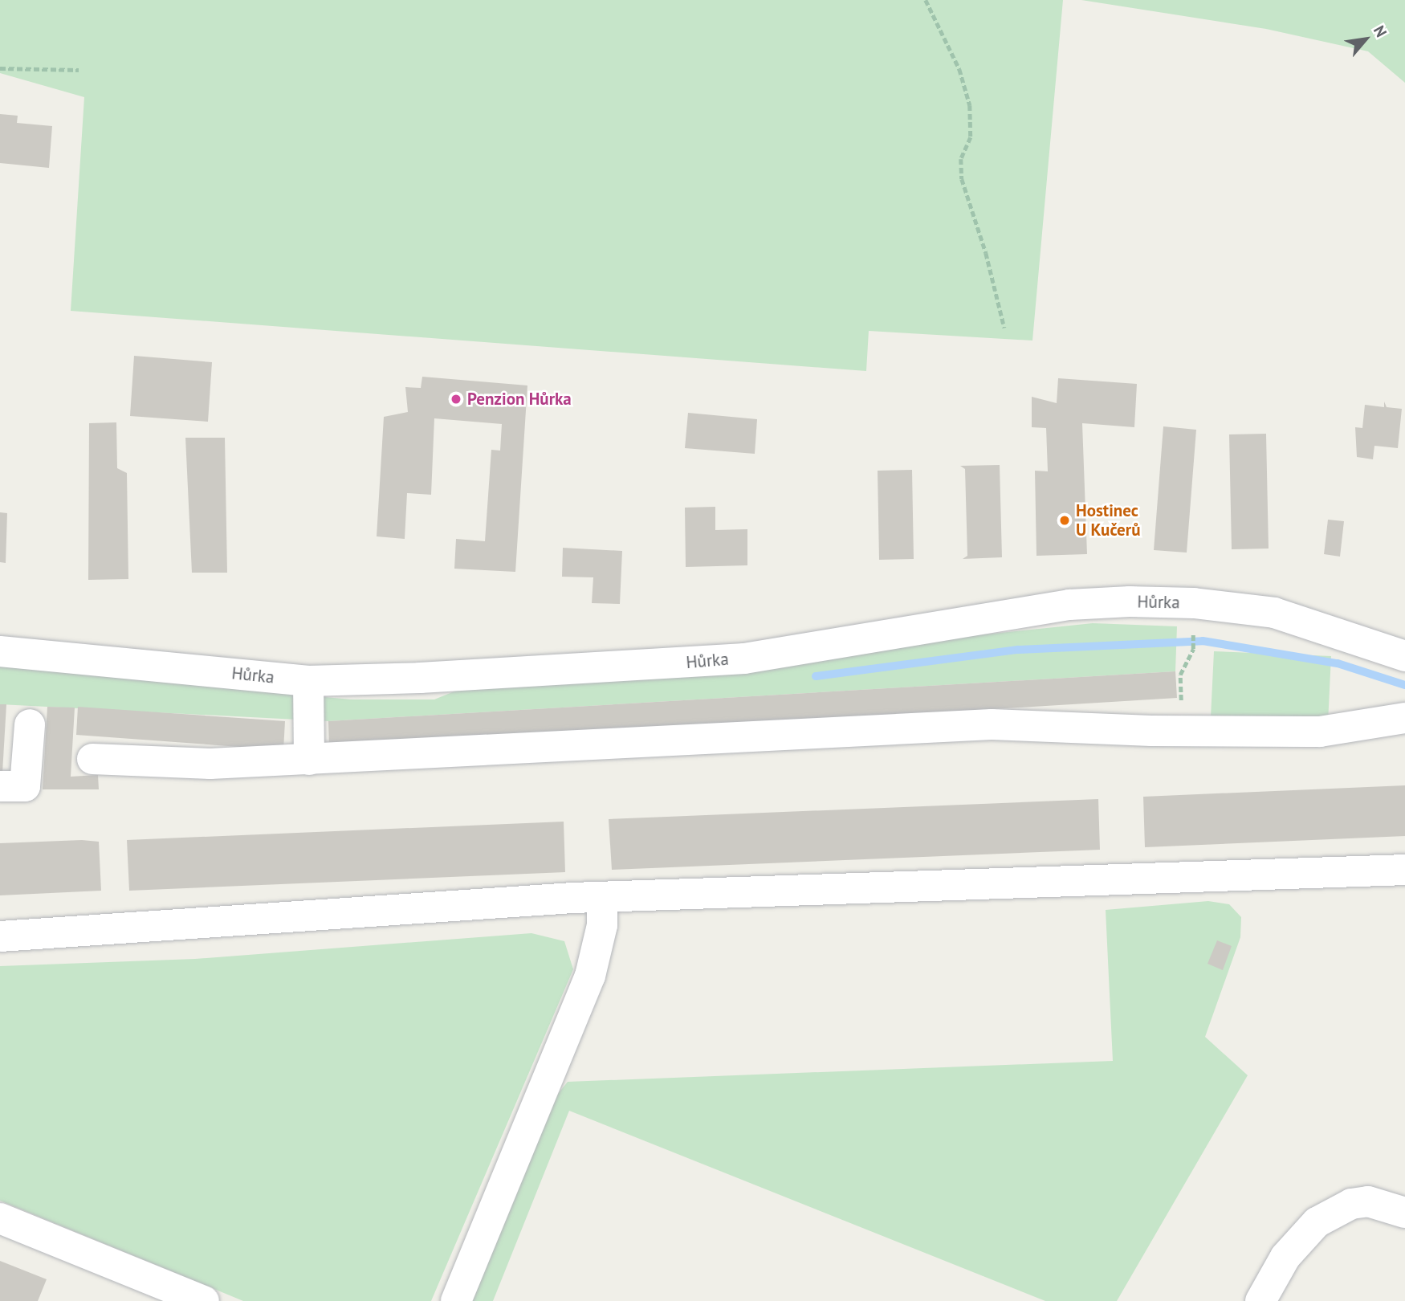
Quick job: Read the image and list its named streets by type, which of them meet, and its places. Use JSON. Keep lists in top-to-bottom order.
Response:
{
  "streets": {
    "street": ["Hůrka"]
  },
  "places": ["Penzion Hůrka", "Hostinec U Kučerů"],
  "north": "top right"
}
